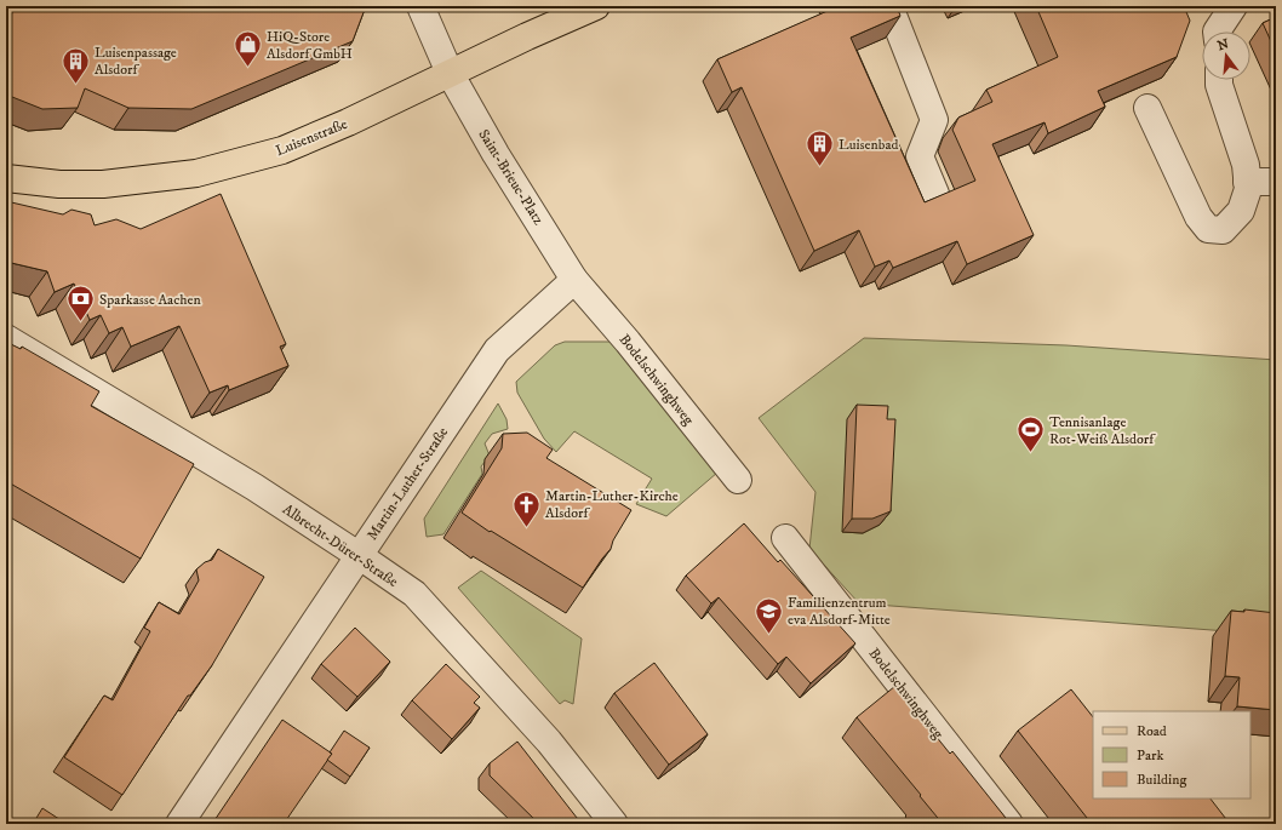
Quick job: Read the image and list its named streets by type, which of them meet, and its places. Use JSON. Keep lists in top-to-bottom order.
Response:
{
  "streets": {
    "main road": ["Luisenstraße"],
    "street": [
      "Saint-Brieuc-Platz",
      "Bodelschwinghweg",
      "Martin-Luther-Straße",
      "Albrecht-Dürer-Straße"
    ]
  },
  "crossings": [
    ["Luisenstraße", "Saint-Brieuc-Platz"],
    ["Saint-Brieuc-Platz", "Bodelschwinghweg"],
    ["Saint-Brieuc-Platz", "Martin-Luther-Straße"],
    ["Bodelschwinghweg", "Martin-Luther-Straße"],
    ["Martin-Luther-Straße", "Albrecht-Dürer-Straße"]
  ],
  "places": {
    "shop": ["HiQ-Store Alsdorf GmbH"],
    "building": ["Luisenpassage Alsdorf", "Luisenbad"],
    "bank": ["Sparkasse Aachen"],
    "sports": ["Tennisanlage Rot-Weiß Alsdorf"],
    "church": ["Martin-Luther-Kirche Alsdorf"],
    "school or university": ["Familienzentrum eva Alsdorf-Mitte"]
  },
  "legend": ["Road", "Park", "Building"],
  "north": "top"
}
